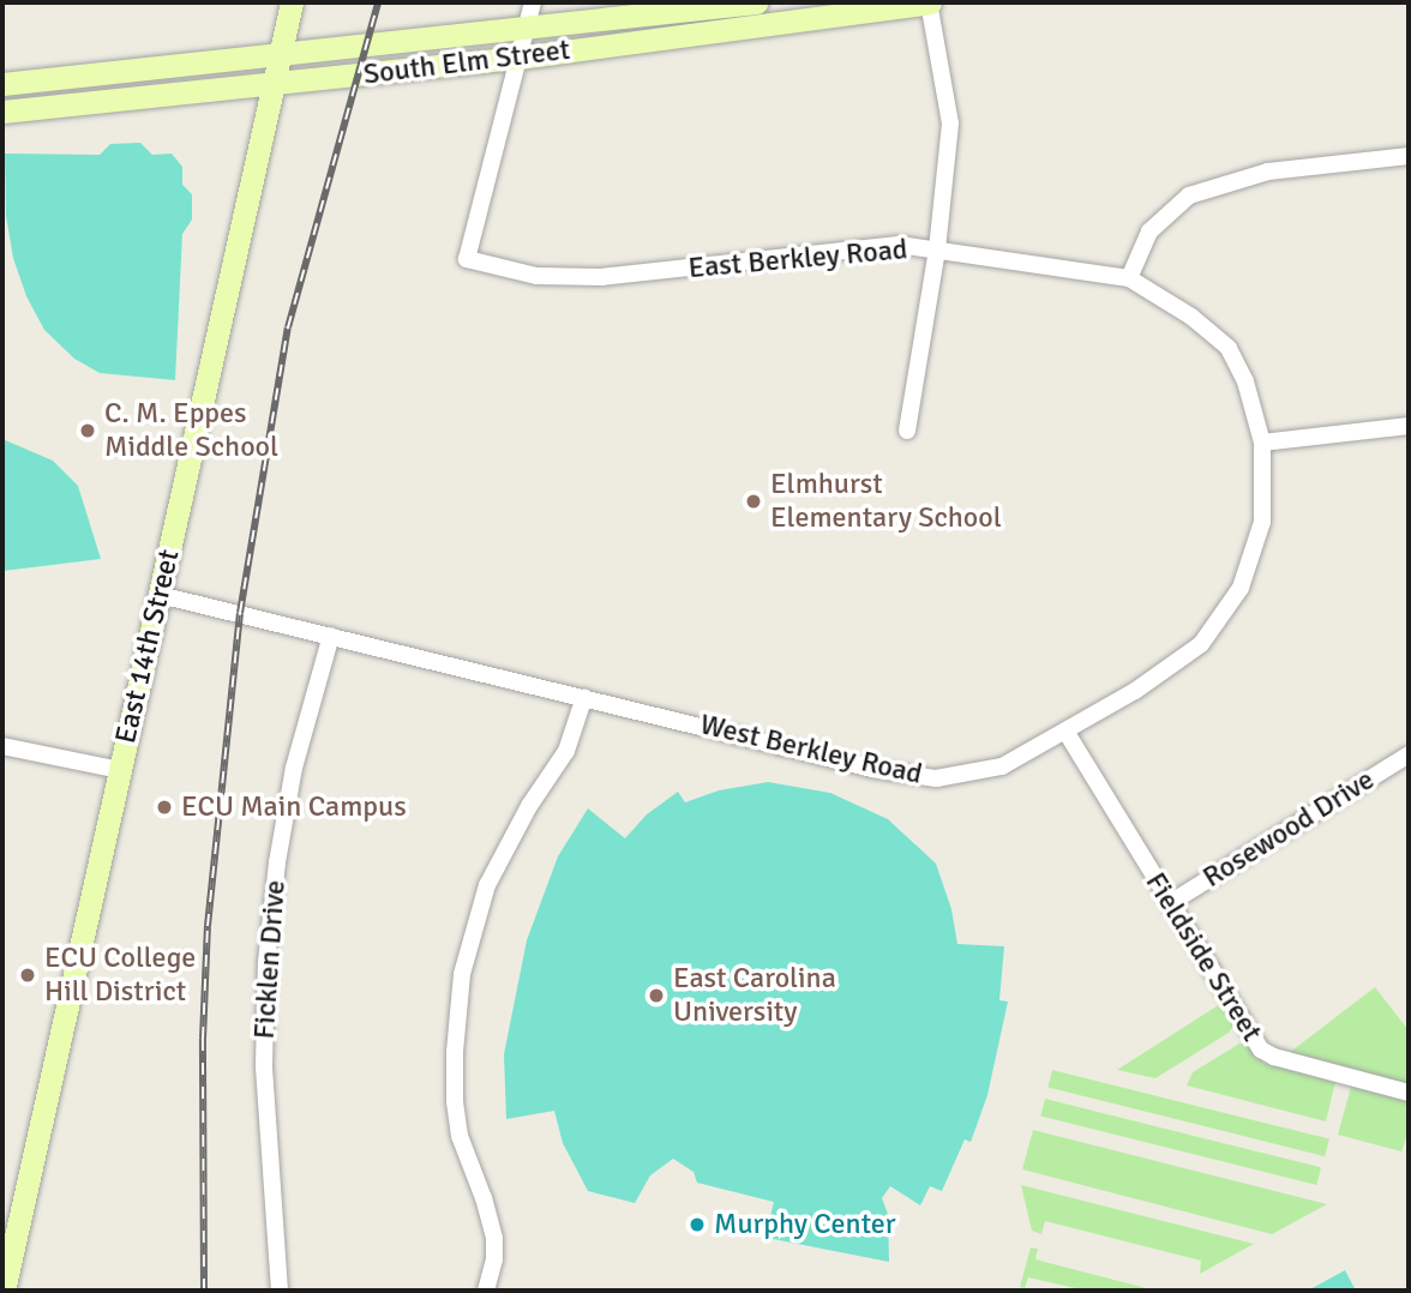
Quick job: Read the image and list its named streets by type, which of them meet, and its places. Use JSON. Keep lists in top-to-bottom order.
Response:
{
  "streets": {
    "street": [
      "South Elm Street",
      "East Berkley Road",
      "East 14th Street",
      "West Berkley Road",
      "Rosewood Drive",
      "Fieldside Street",
      "Ficklen Drive"
    ]
  },
  "crossings": [
    ["South Elm Street", "East Berkley Road"],
    ["South Elm Street", "East 14th Street"],
    ["East Berkley Road", "West Berkley Road"],
    ["East 14th Street", "West Berkley Road"],
    ["West Berkley Road", "Fieldside Street"],
    ["West Berkley Road", "Ficklen Drive"],
    ["Rosewood Drive", "Fieldside Street"]
  ],
  "places": [
    "C. M. Eppes Middle School",
    "Elmhurst Elementary School",
    "ECU Main Campus",
    "ECU College Hill District",
    "East Carolina University",
    "Murphy Center"
  ]
}
